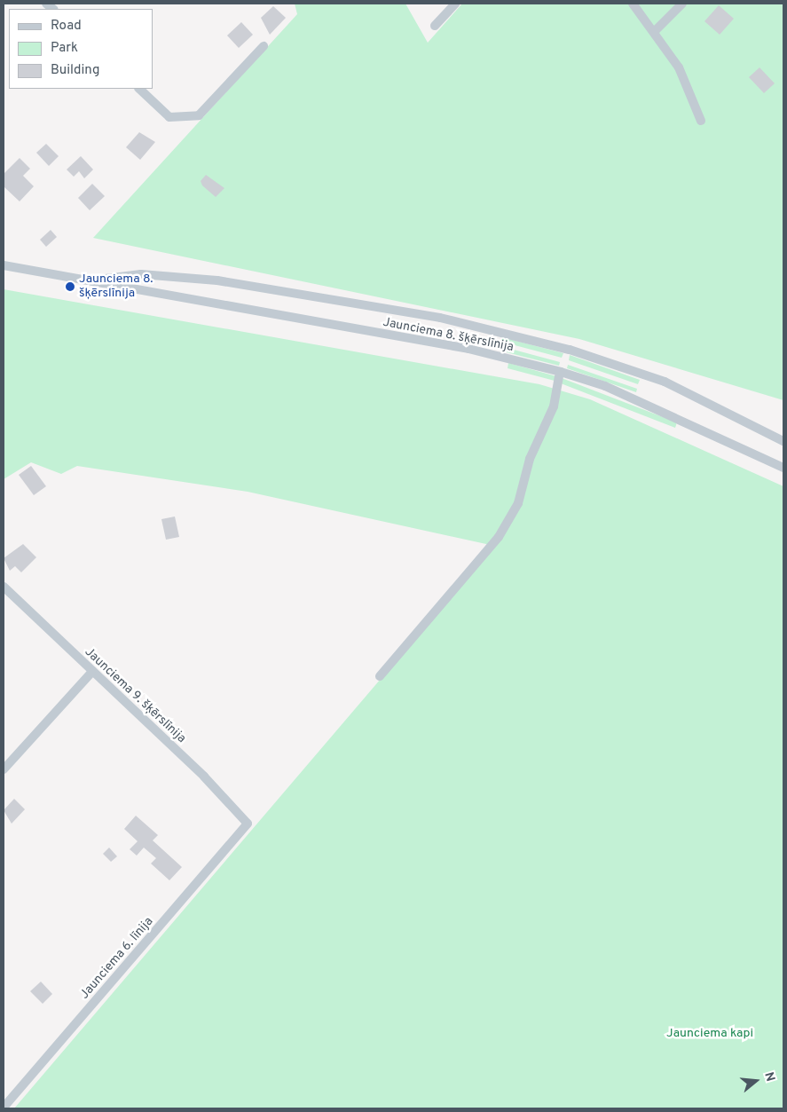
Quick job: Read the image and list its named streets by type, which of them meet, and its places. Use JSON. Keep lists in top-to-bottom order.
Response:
{
  "streets": {
    "street": ["Jaunciema 8. šķērslīnija", "Jaunciema 9. šķērslīnija", "Jaunciema 6. līnija"]
  },
  "crossings": [
    ["Jaunciema 9. šķērslīnija", "Jaunciema 6. līnija"]
  ],
  "parks": ["Jaunciema kapi"],
  "places": ["Jaunciema 8. šķērslīnija"],
  "legend": ["Road", "Park", "Building"],
  "north": "right"
}
